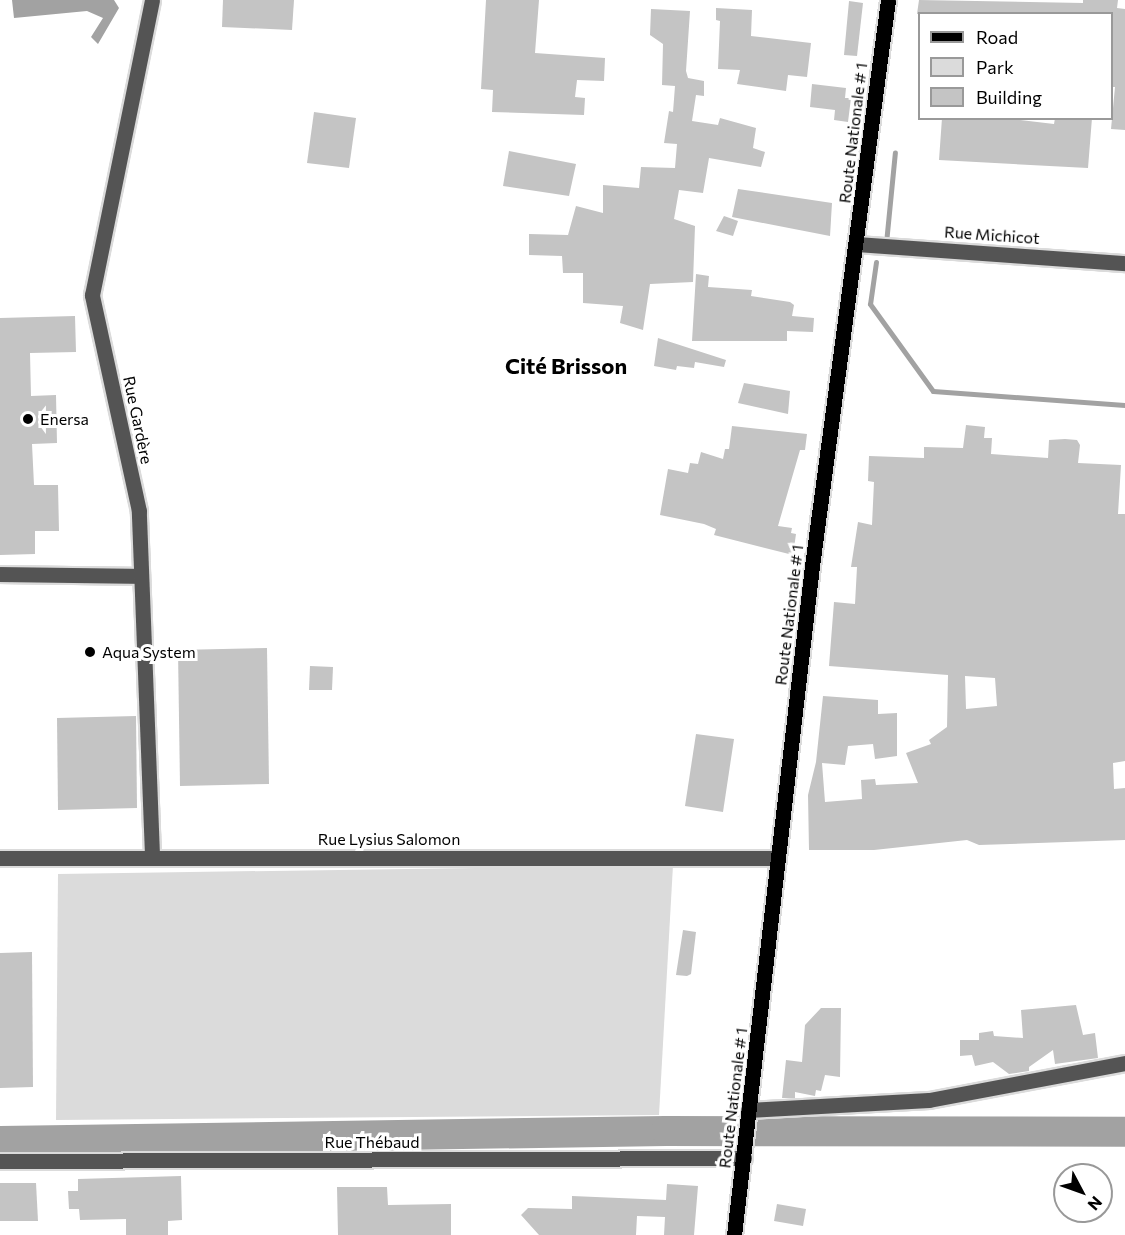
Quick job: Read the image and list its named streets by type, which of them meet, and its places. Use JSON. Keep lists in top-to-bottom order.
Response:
{
  "streets": {
    "main road": ["Route Nationale # 1"],
    "street": [
      "Rue Michicot",
      "Rue Gardère",
      "Rue Lysius Salomon",
      "Rue Thébaud"
    ]
  },
  "crossings": [
    ["Route Nationale # 1", "Rue Michicot"],
    ["Route Nationale # 1", "Rue Lysius Salomon"],
    ["Route Nationale # 1", "Rue Thébaud"],
    ["Rue Gardère", "Rue Lysius Salomon"]
  ],
  "districts": ["Cité Brisson"],
  "places": ["Enersa", "Aqua System"],
  "legend": ["Road", "Park", "Building"],
  "north": "bottom right"
}
